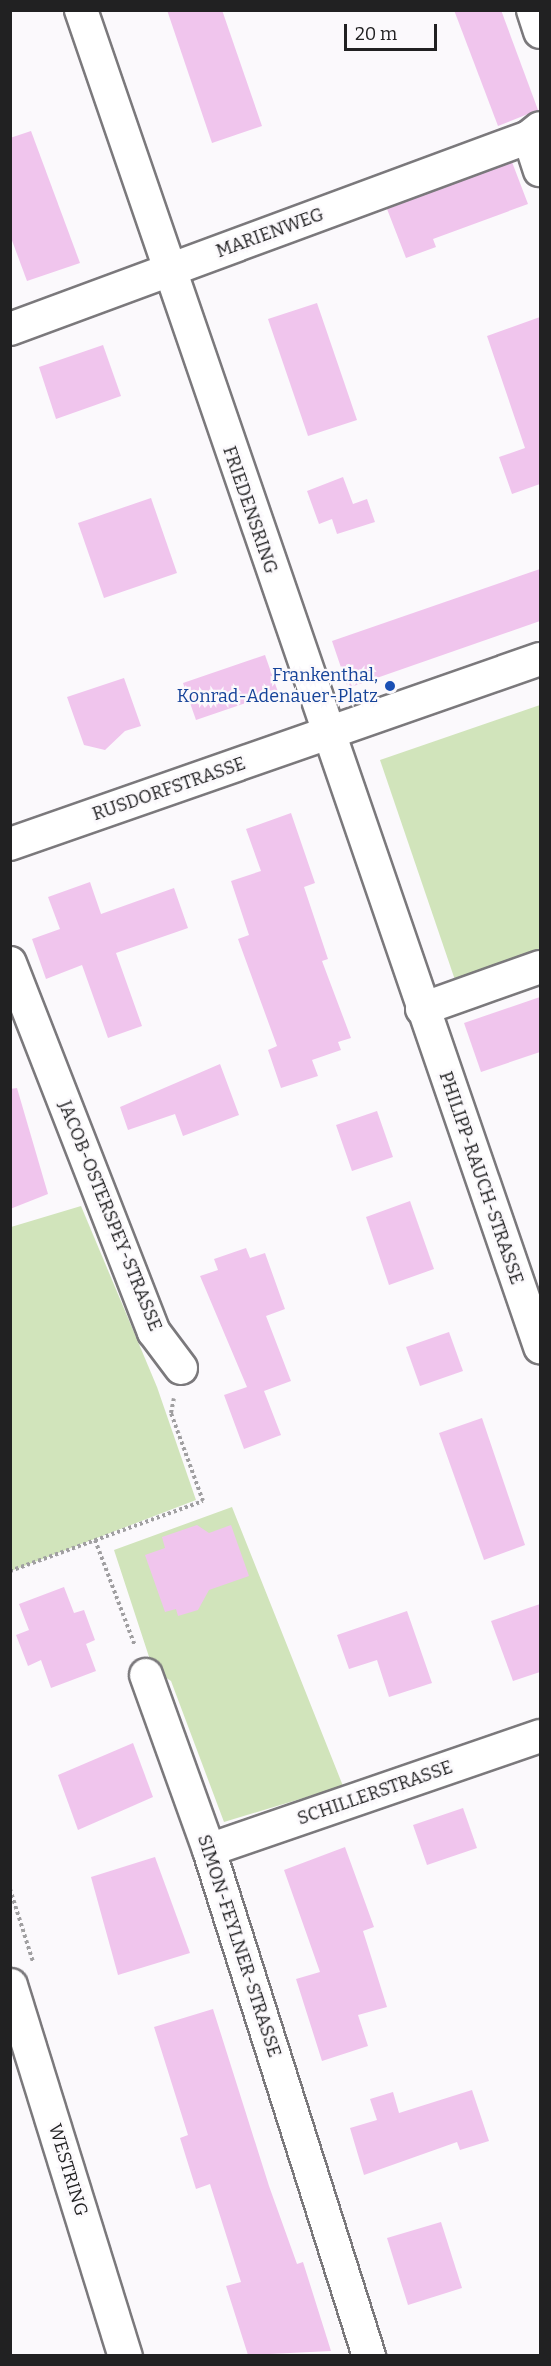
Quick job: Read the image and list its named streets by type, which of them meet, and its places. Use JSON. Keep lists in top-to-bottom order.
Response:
{
  "streets": {
    "main road": ["WESTRING"],
    "street": [
      "MARIENWEG",
      "FRIEDENSRING",
      "RUSDORFSTRASSE",
      "PHILIPP-RAUCH-STRASSE",
      "JACOB-OSTERSPEY-STRASSE",
      "SCHILLERSTRASSE",
      "SIMON-FEYLNER-STRASSE"
    ]
  },
  "crossings": [
    ["MARIENWEG", "FRIEDENSRING"],
    ["FRIEDENSRING", "RUSDORFSTRASSE"],
    ["FRIEDENSRING", "PHILIPP-RAUCH-STRASSE"],
    ["SCHILLERSTRASSE", "SIMON-FEYLNER-STRASSE"]
  ],
  "places": ["Frankenthal, Konrad-Adenauer-Platz"],
  "scale_bar": "20 m"
}
